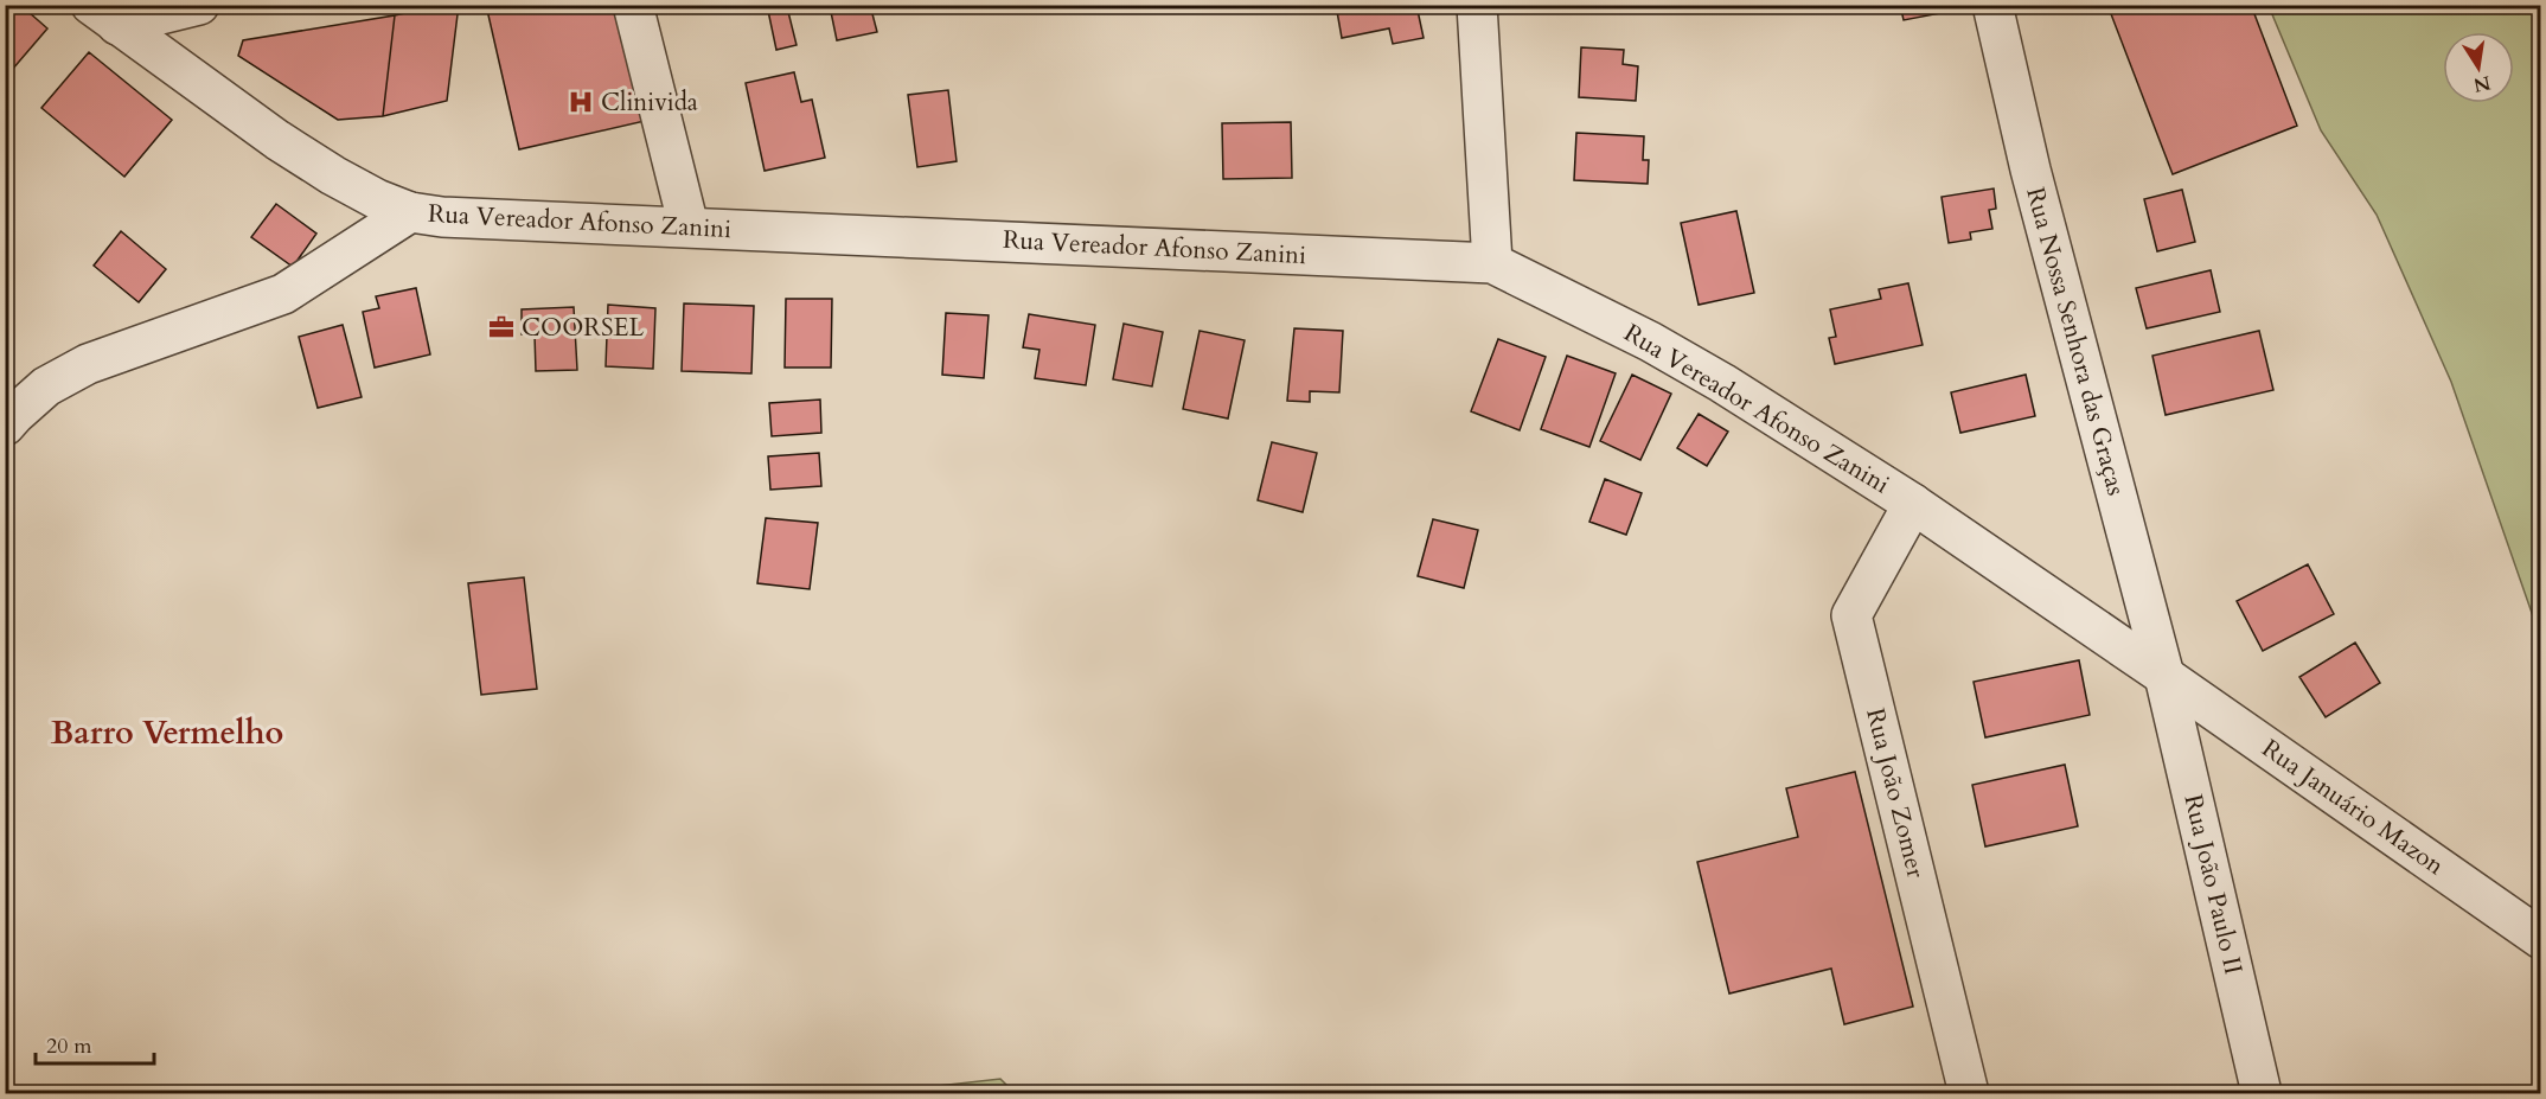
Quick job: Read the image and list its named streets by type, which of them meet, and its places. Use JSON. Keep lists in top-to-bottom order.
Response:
{
  "streets": {
    "street": [
      "Rua Vereador Afonso Zanini",
      "Rua Nossa Senhora das Graças",
      "Rua João Zomer",
      "Rua Januário Mazon",
      "Rua João Paulo II"
    ]
  },
  "crossings": [
    ["Rua Vereador Afonso Zanini", "Rua Nossa Senhora das Graças"],
    ["Rua Vereador Afonso Zanini", "Rua João Zomer"],
    ["Rua Vereador Afonso Zanini", "Rua Januário Mazon"],
    ["Rua Vereador Afonso Zanini", "Rua João Paulo II"],
    ["Rua Nossa Senhora das Graças", "Rua Januário Mazon"],
    ["Rua Nossa Senhora das Graças", "Rua João Paulo II"],
    ["Rua Januário Mazon", "Rua João Paulo II"]
  ],
  "districts": ["Barro Vermelho"],
  "places": {
    "hospital": ["Clinivida"],
    "office": ["COORSEL"]
  },
  "scale_bar": "20 m",
  "north": "bottom"
}
